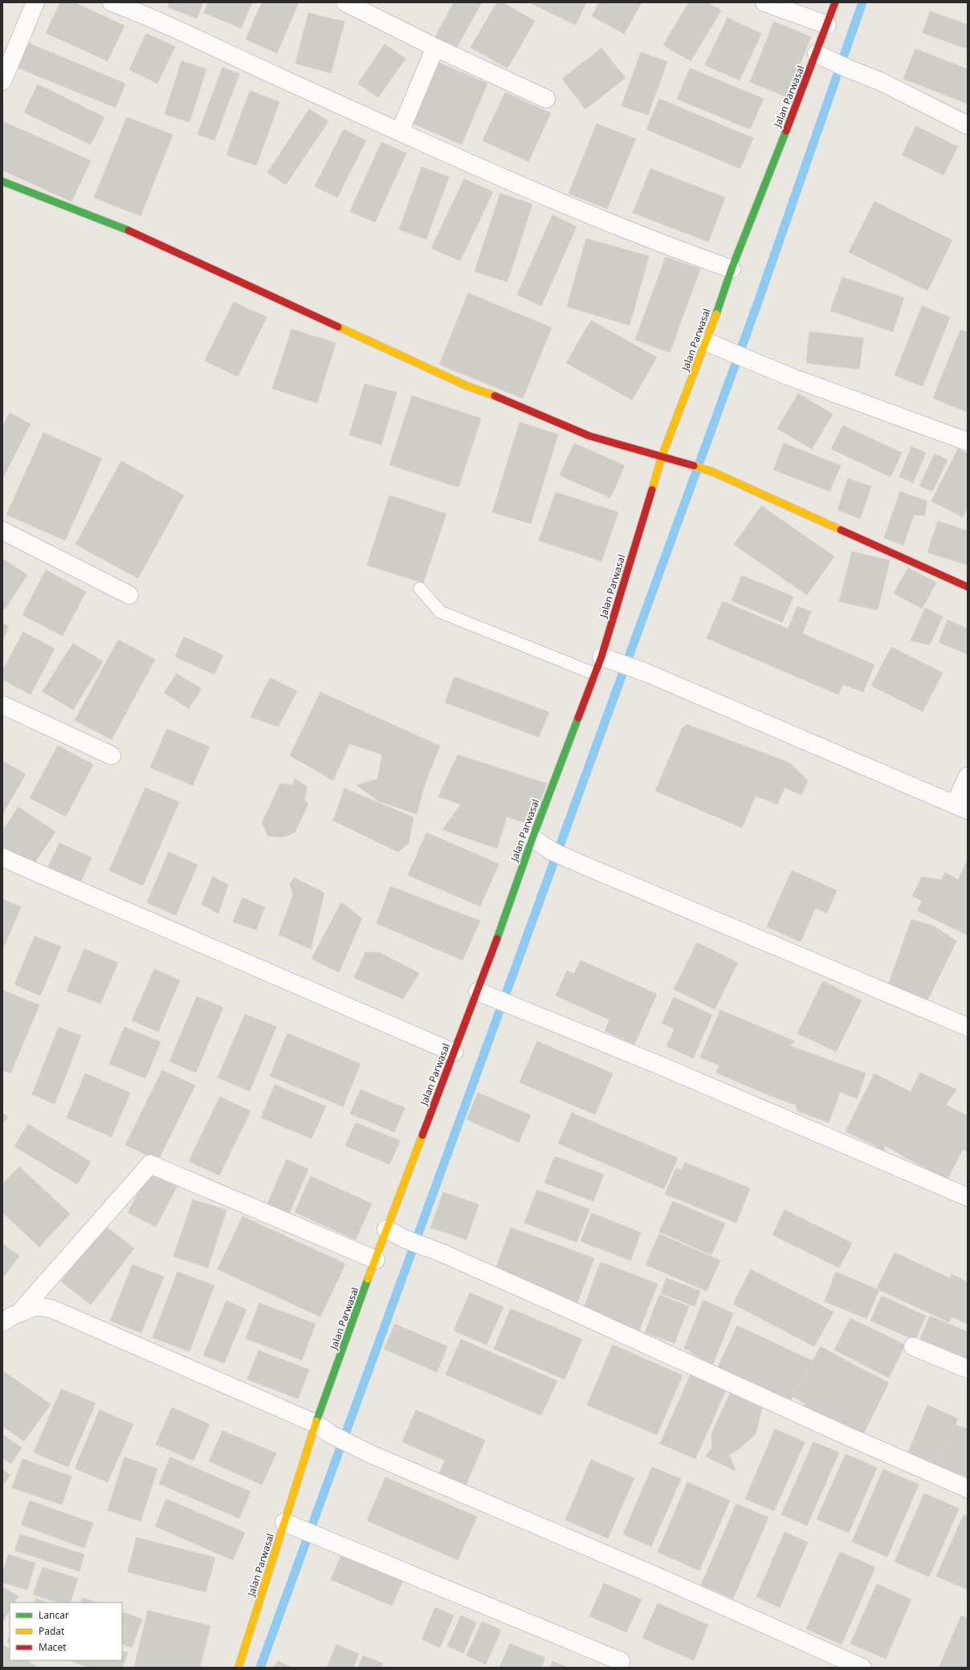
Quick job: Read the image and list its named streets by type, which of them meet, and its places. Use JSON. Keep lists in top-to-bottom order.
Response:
{
  "streets": {
    "street": ["Jalan Parwasal"]
  },
  "legend": ["Lancar", "Padat", "Macet"]
}
